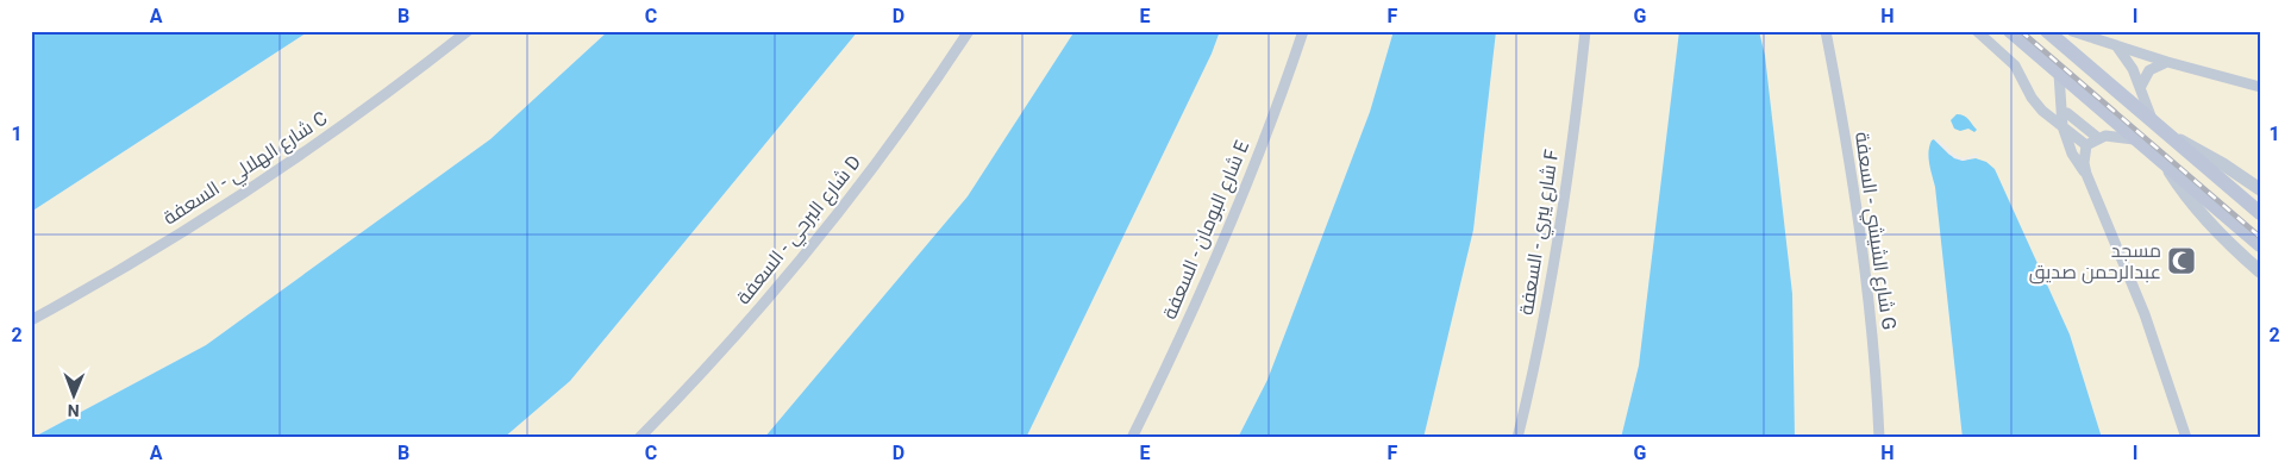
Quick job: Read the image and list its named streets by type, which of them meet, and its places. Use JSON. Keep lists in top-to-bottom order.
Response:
{
  "streets": {
    "street": [
      "شارع الهلالي - السعفة C",
      "شارع البرحي - السعفة D",
      "شارع البومان - السعفة E",
      "شارع الشيشي - السعفة G",
      "شارع يبري - السعفة F"
    ]
  },
  "places": {
    "mosque": ["مسجد عبدالرحمن صديق"]
  },
  "north": "bottom",
  "grid": {
    "columns": [
      "A",
      "B",
      "C",
      "D",
      "E",
      "F",
      "G",
      "H",
      "I"
    ],
    "rows": ["1", "2"]
  }
}
